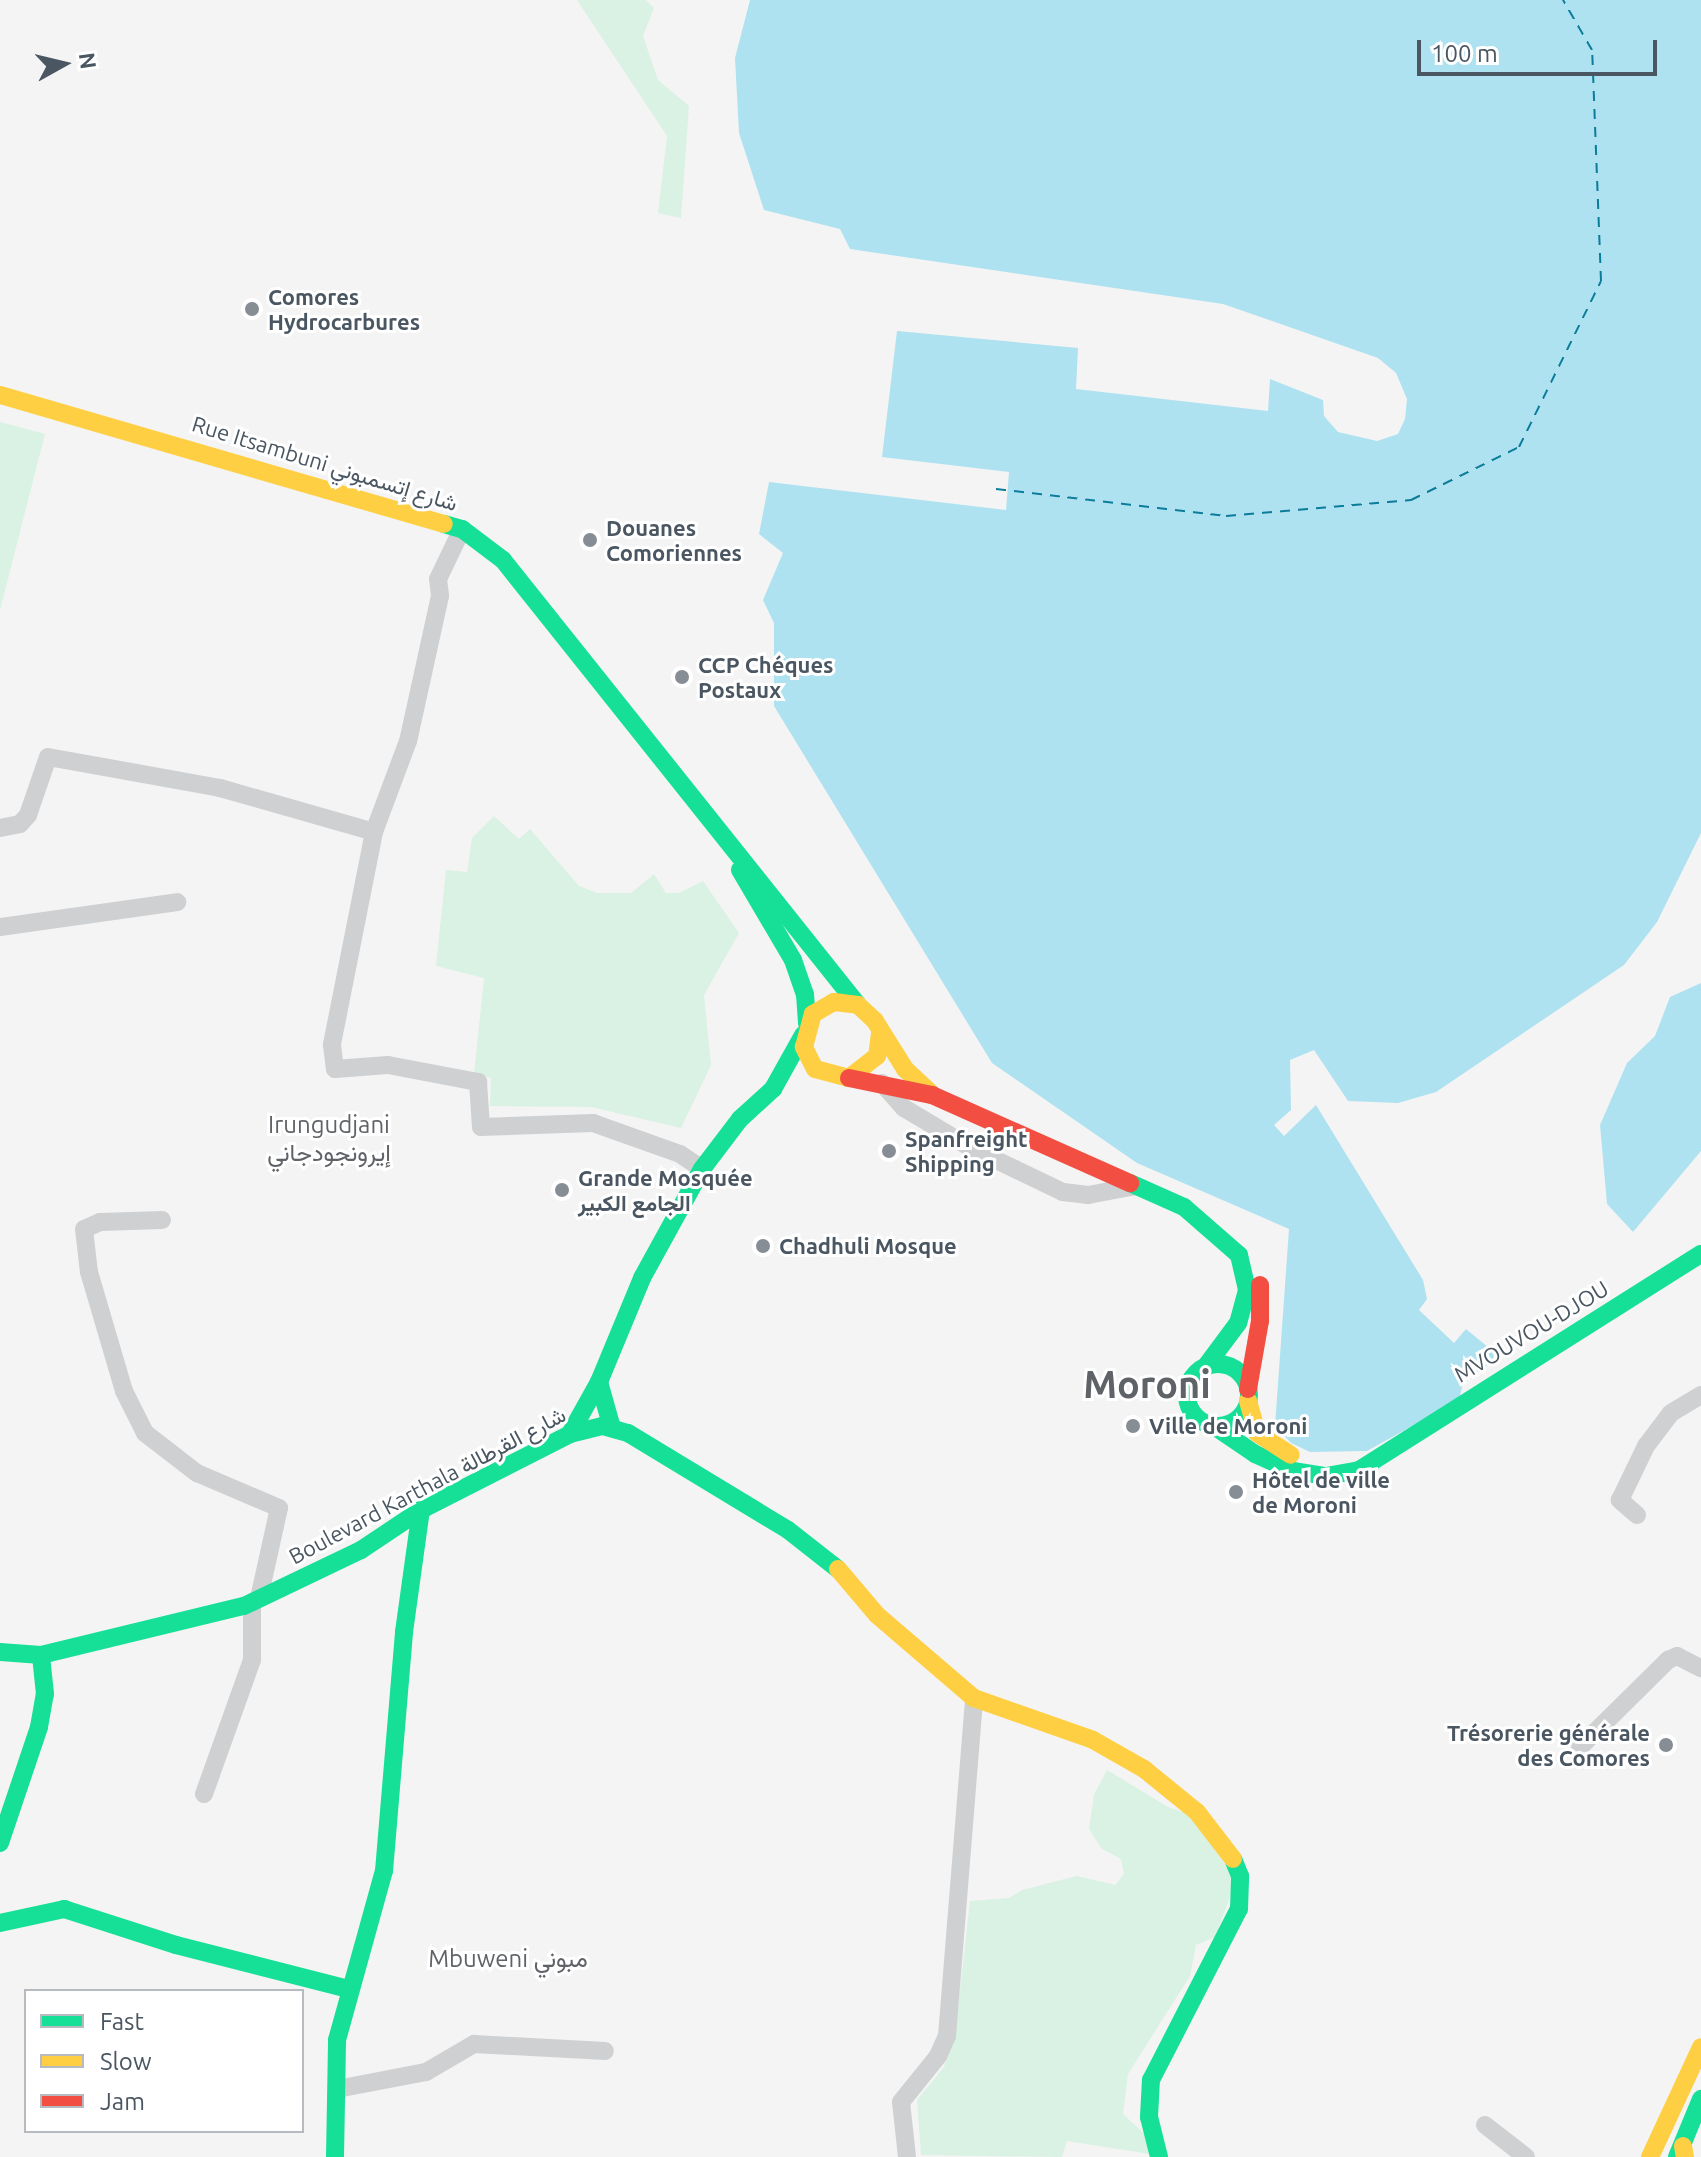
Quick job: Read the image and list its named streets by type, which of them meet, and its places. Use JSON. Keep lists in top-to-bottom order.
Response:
{
  "streets": {
    "main road": ["Rue Itsambuni شارع إتسمبوني", "MVOUVOU-DJOU", "Boulevard Karthala شارع القرطالة"]
  },
  "districts": ["Irungudjani إيرونجودجاني", "Moroni", "Mbuweni مبوني"],
  "places": [
    "Comores Hydrocarbures",
    "Douanes Comoriennes",
    "CCP Chéques Postaux",
    "Spanfreight Shipping",
    "Grande Mosquée الجامع الكبير",
    "Chadhuli Mosque",
    "Ville de Moroni",
    "Hôtel de ville de Moroni",
    "Trésorerie générale des Comores"
  ],
  "legend": ["Fast", "Slow", "Jam"],
  "scale_bar": "100 m",
  "north": "right"
}
